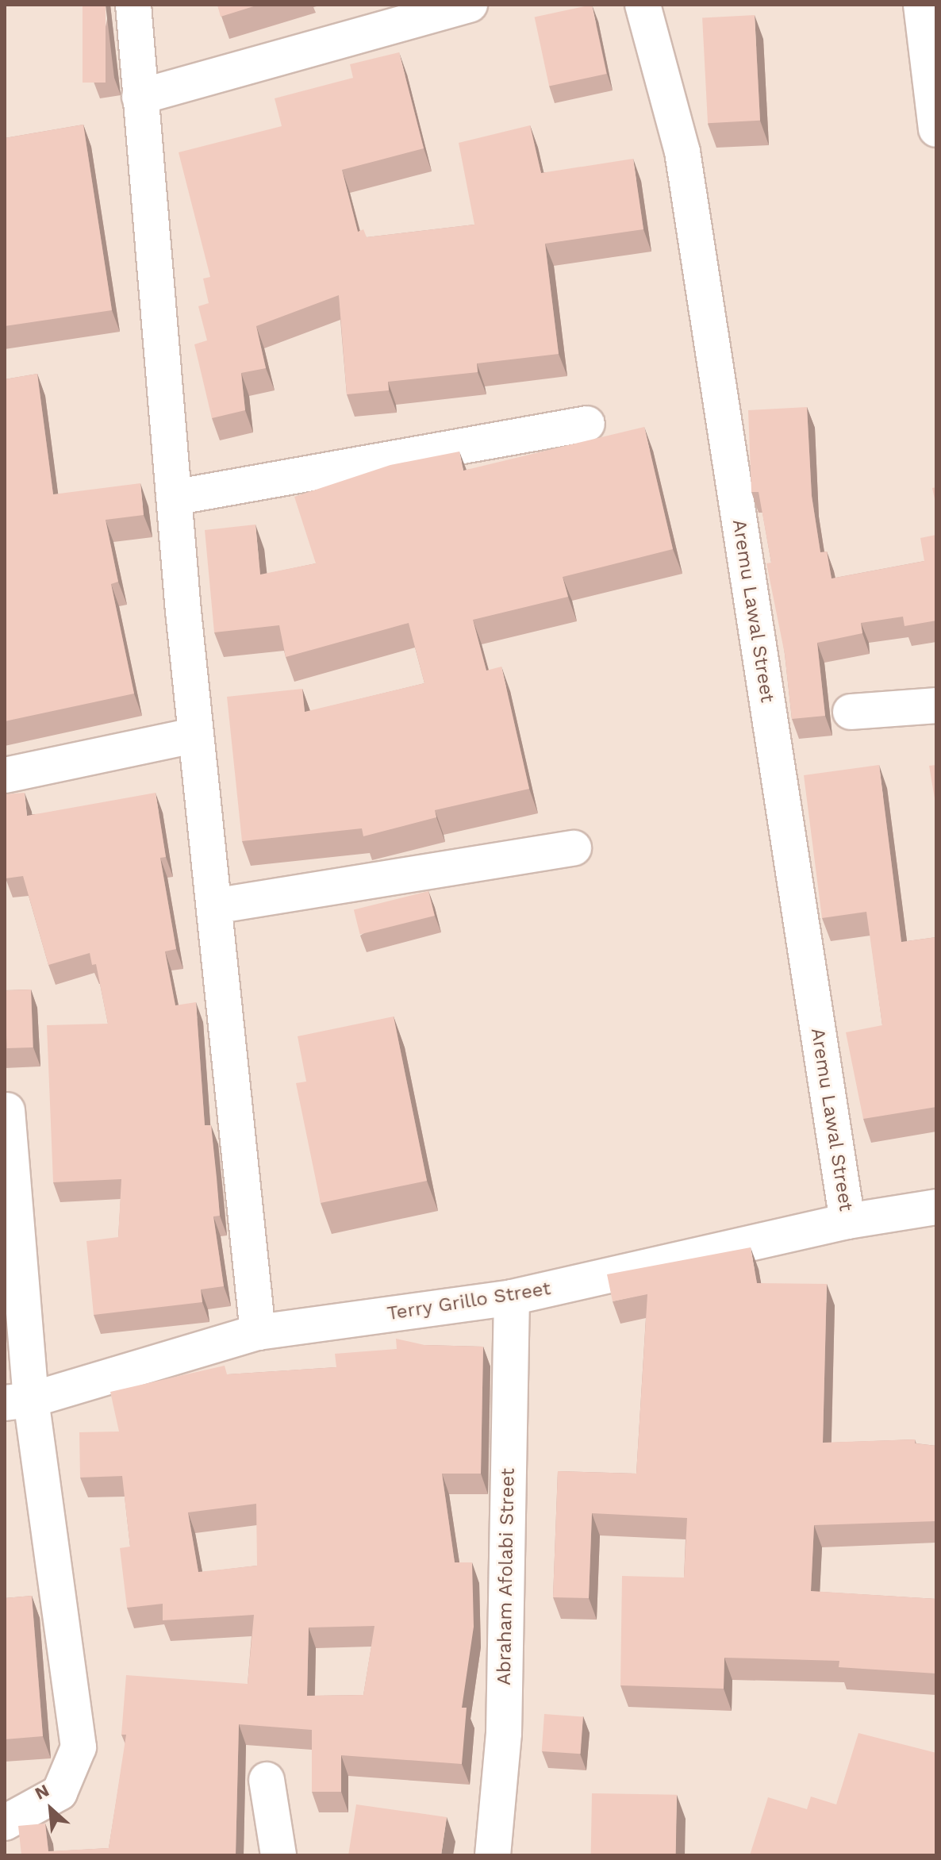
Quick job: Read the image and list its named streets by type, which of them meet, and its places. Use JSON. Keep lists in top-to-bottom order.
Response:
{
  "streets": {
    "street": ["Aremu Lawal Street", "Terry Grillo Street", "Abraham Afolabi Street"]
  },
  "crossings": [
    ["Aremu Lawal Street", "Terry Grillo Street"],
    ["Terry Grillo Street", "Abraham Afolabi Street"]
  ],
  "north": "top left"
}
